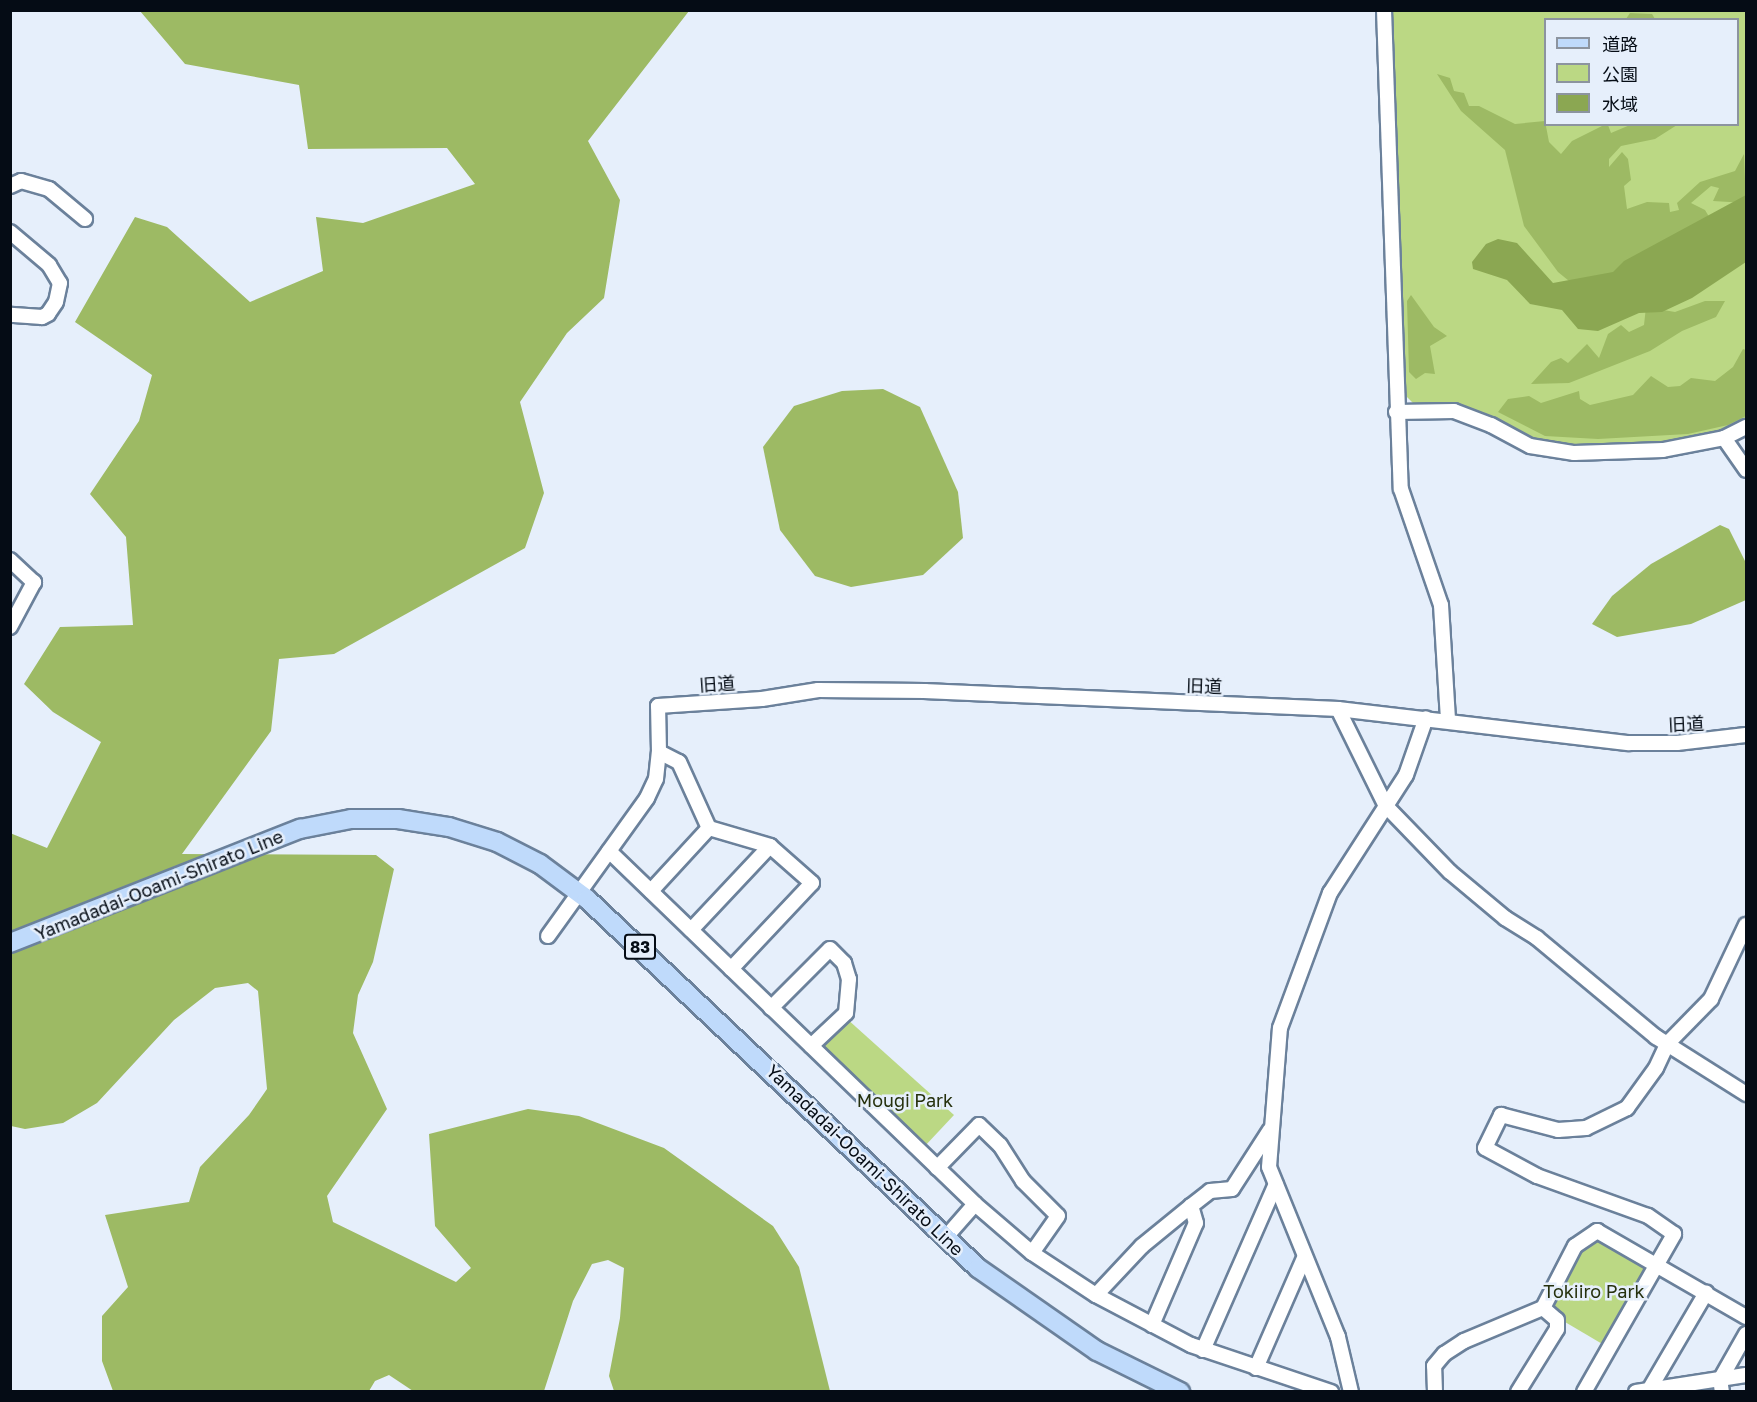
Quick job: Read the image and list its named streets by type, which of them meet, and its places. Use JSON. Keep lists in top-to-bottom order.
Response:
{
  "streets": {
    "main road": ["Yamadadai-Ooami-Shirato Line", "83"],
    "street": ["旧道"]
  },
  "parks": ["Mougi Park", "Tokiiro Park"],
  "legend": ["道路", "公園", "水域"]
}
